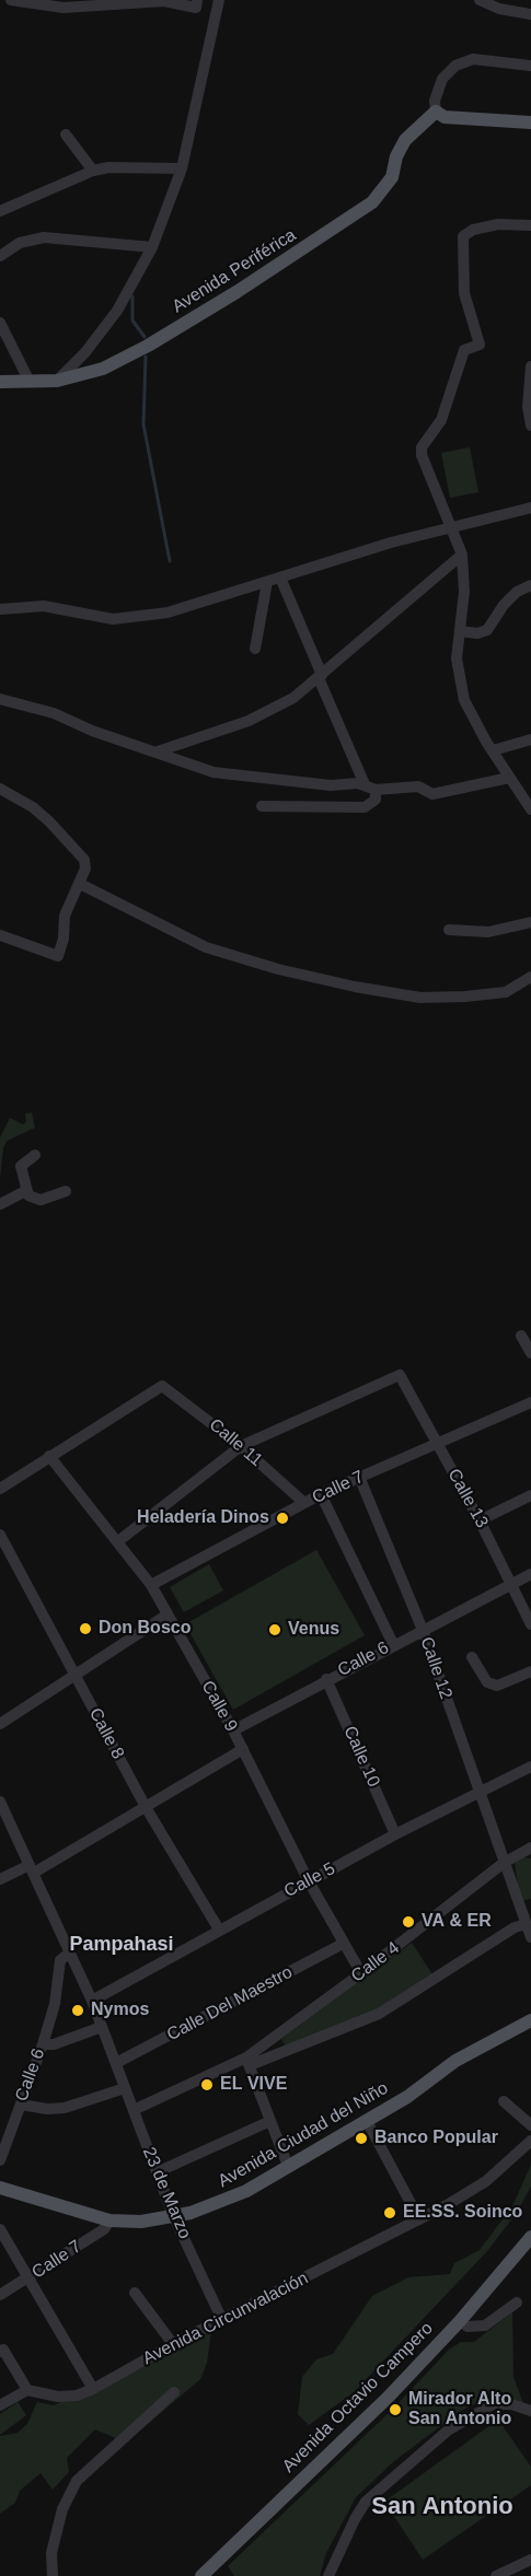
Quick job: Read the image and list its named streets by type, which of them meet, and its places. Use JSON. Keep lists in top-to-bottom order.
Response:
{
  "streets": {
    "main road": ["Avenida Periférica", "Avenida Ciudad del Niño", "Avenida Octavio Campero"],
    "street": [
      "Calle 11",
      "Calle 7",
      "Calle 13",
      "Calle 6",
      "Calle 12",
      "Calle 9",
      "Calle 8",
      "Calle 10",
      "Calle 5",
      "Calle 4",
      "Calle Del Maestro",
      "23 de Marzo",
      "Avenida Circunvalación"
    ]
  },
  "crossings": [
    ["Calle 11", "Calle 7"],
    ["Calle 11", "Calle 13"],
    ["Calle 11", "Calle 9"],
    ["Calle 7", "Calle 13"],
    ["Calle 7", "Calle 12"],
    ["Calle 7", "Calle 9"],
    ["Calle 7", "Avenida Ciudad del Niño"],
    ["Calle 13", "Calle 6"],
    ["Calle 6", "Calle 12"],
    ["Calle 6", "Calle 9"],
    ["Calle 6", "Calle 10"],
    ["Calle 6", "23 de Marzo"],
    ["Calle 12", "Calle 5"],
    ["Calle 12", "Calle 4"],
    ["Calle 9", "Calle 5"],
    ["Calle 9", "Calle 4"],
    ["Calle 9", "Calle Del Maestro"],
    ["Calle 8", "Calle 5"],
    ["Calle 10", "Calle 5"],
    ["Calle 5", "23 de Marzo"],
    ["Calle 4", "23 de Marzo"],
    ["Calle Del Maestro", "23 de Marzo"],
    ["Avenida Ciudad del Niño", "23 de Marzo"],
    ["23 de Marzo", "Avenida Circunvalación"]
  ],
  "districts": ["Pampahasi", "San Antonio"],
  "places": [
    "Heladería Dinos",
    "Don Bosco",
    "Venus",
    "VA & ER",
    "Nymos",
    "EL VIVE",
    "Banco Popular",
    "EE.SS. Soinco",
    "Mirador Alto San Antonio"
  ]
}
